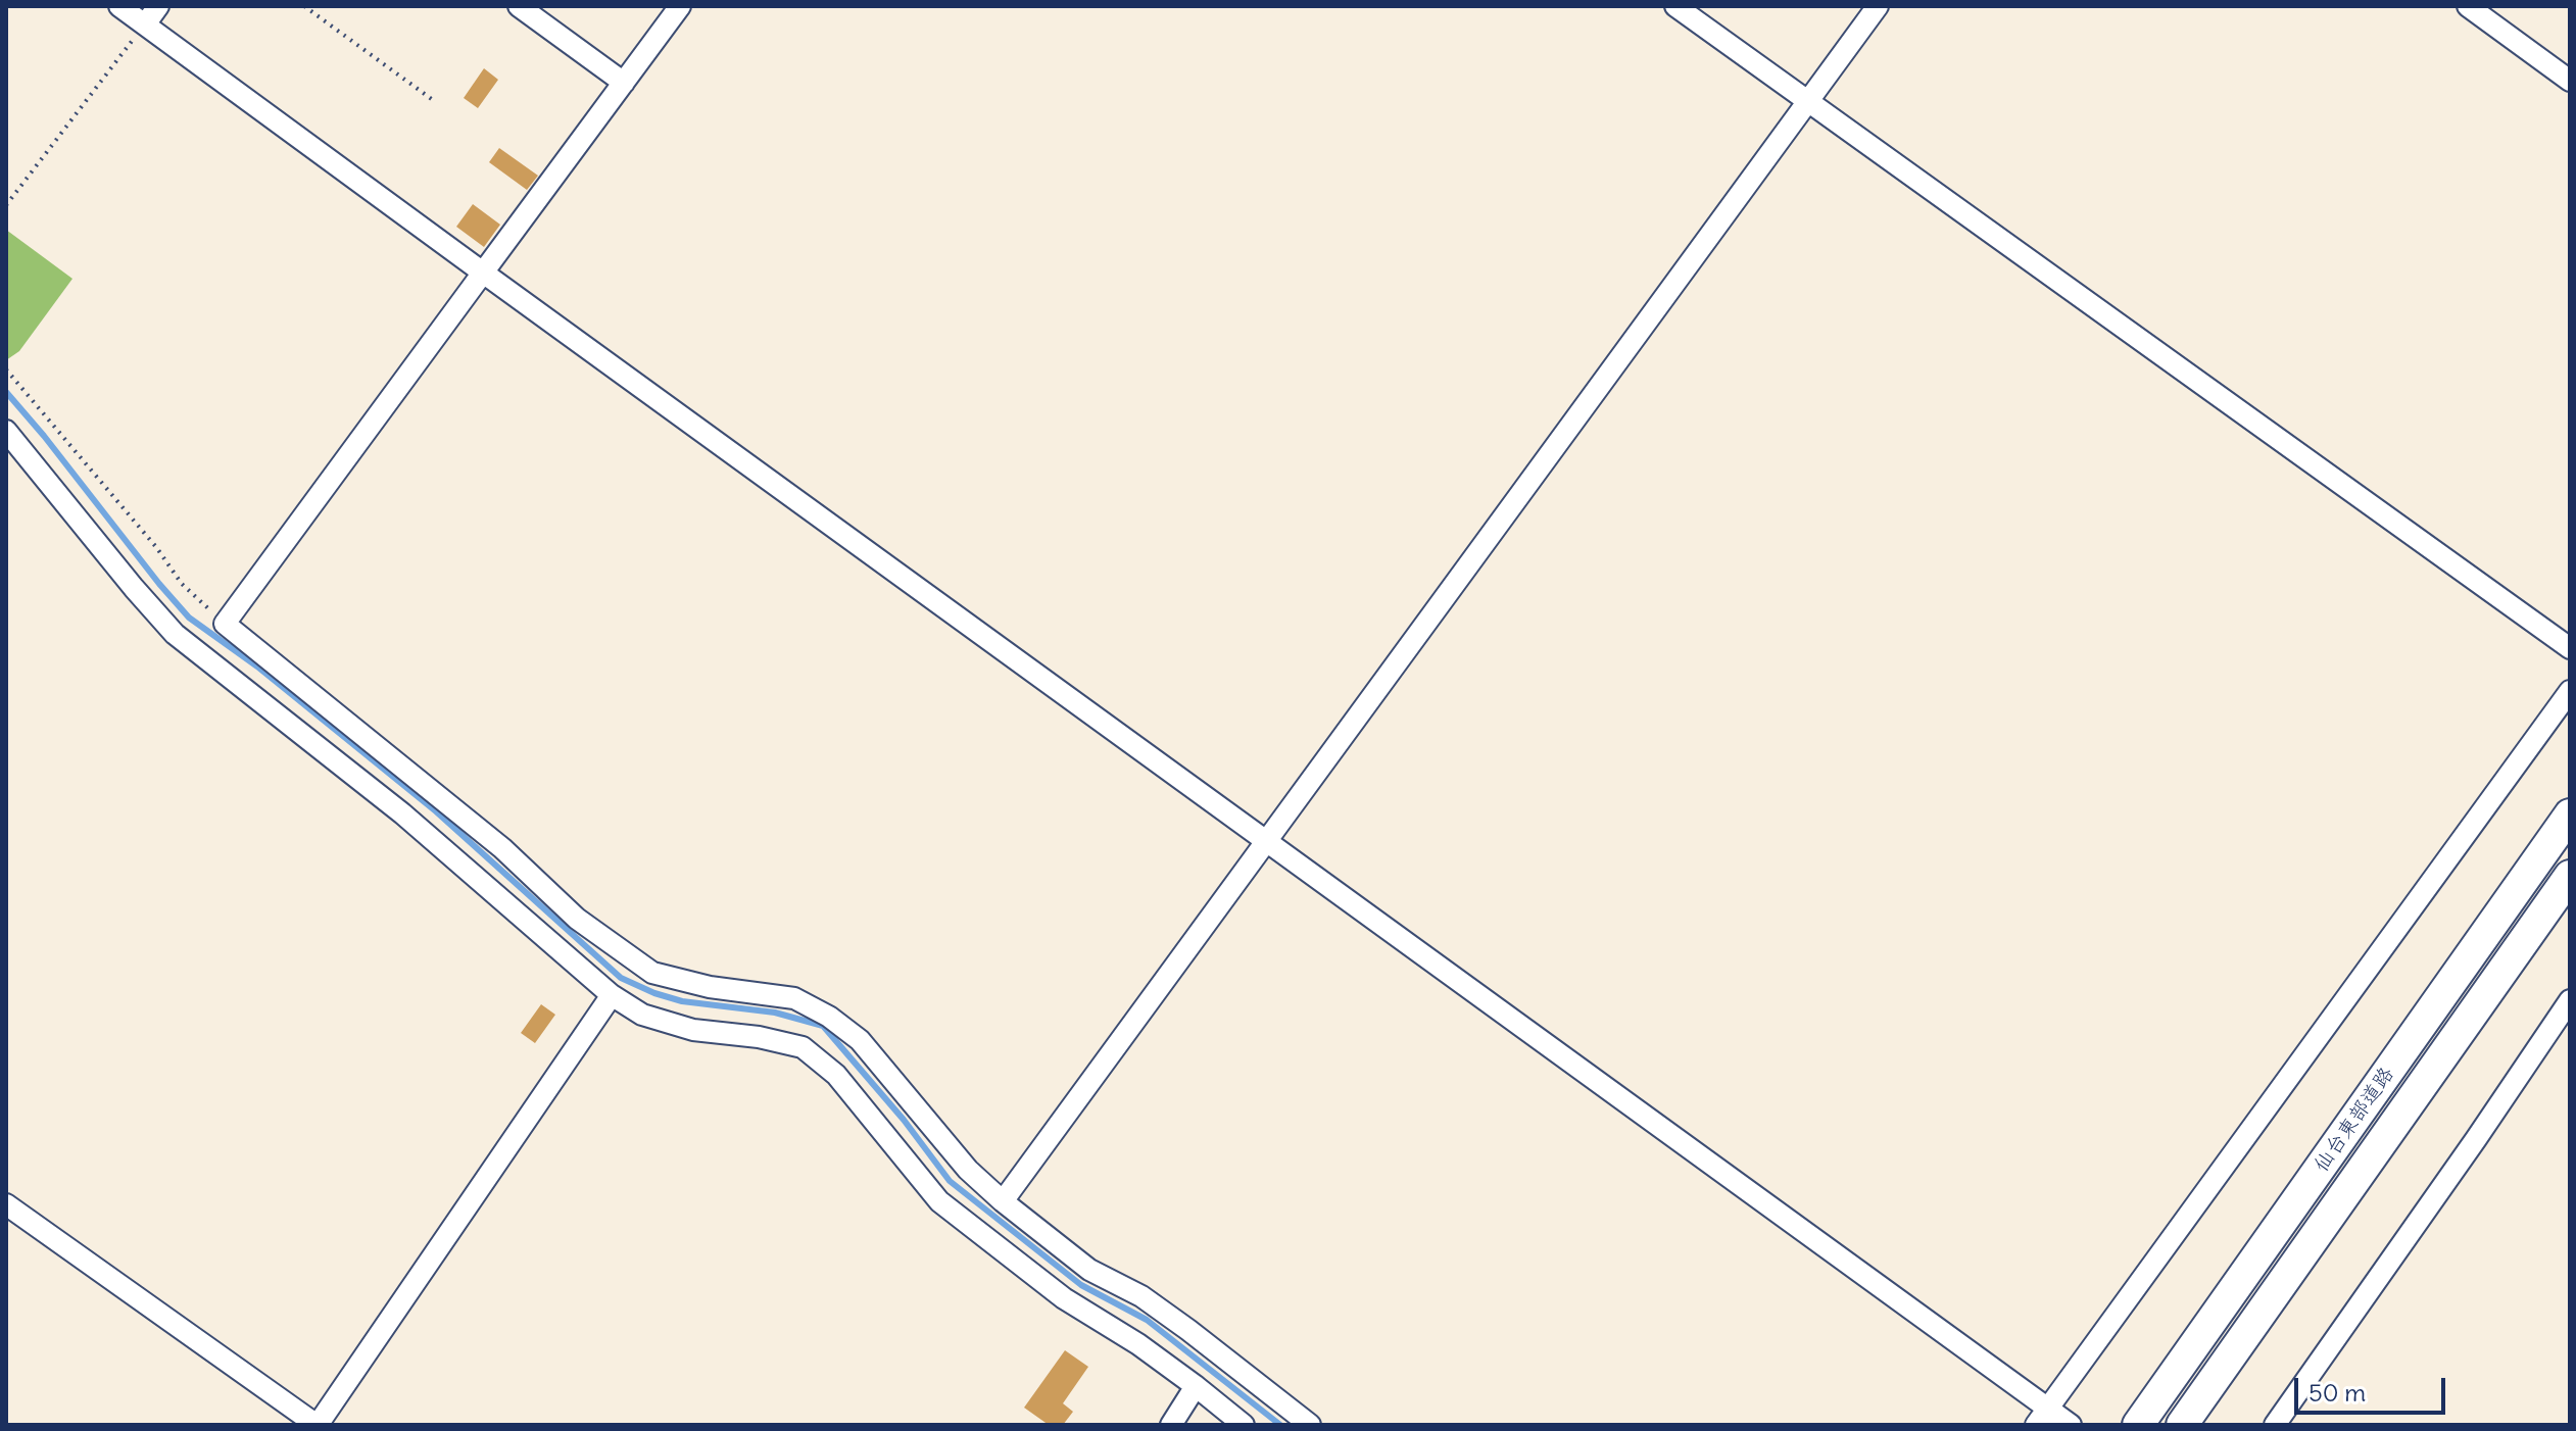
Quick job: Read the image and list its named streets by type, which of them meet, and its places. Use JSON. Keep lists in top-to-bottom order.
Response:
{
  "streets": {
    "highway": ["仙台東部道路"]
  },
  "scale_bar": "50 m"
}
